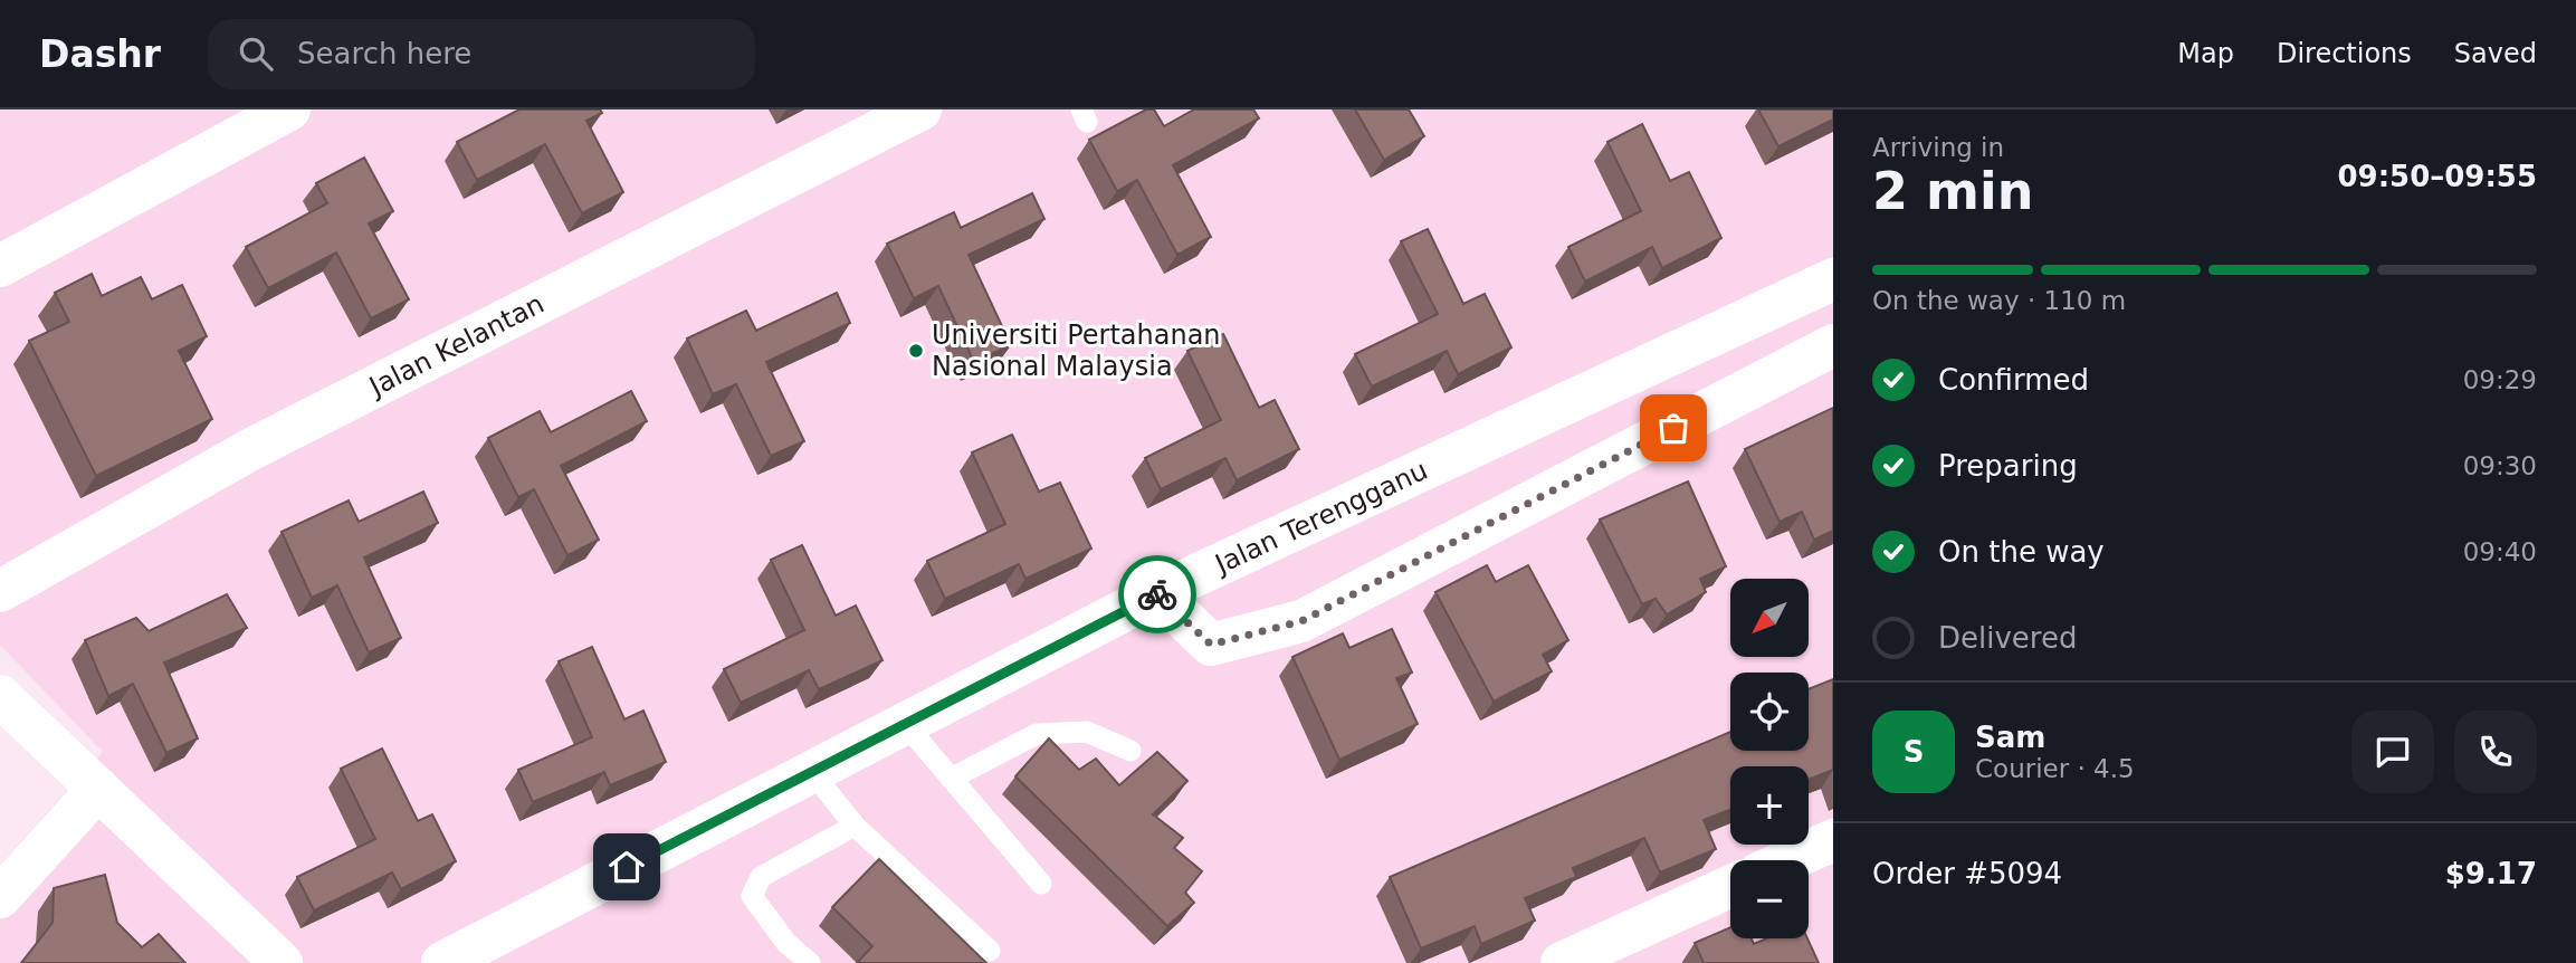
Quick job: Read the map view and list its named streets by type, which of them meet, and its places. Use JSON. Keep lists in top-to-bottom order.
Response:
{
  "streets": {
    "street": ["Jalan Kelantan", "Jalan Terengganu"]
  },
  "places": ["Universiti Pertahanan Nasional Malaysia"],
  "north": "bottom left",
  "page": {
    "header": "Dashr",
    "search": "Search here",
    "nav": ["Map", "Directions", "Saved"],
    "heading": ["2 min", "Arriving in", "09:50–09:55"],
    "panel": [
      "Sam",
      "Courier · 4.5",
      "Order #5094",
      "$9.17"
    ],
    "bar": "On the way · 110 m",
    "list": [
      ["Confirmed", "09:29"],
      ["Preparing", "09:30"],
      ["On the way", "09:40"],
      "Delivered"
    ],
    "map_buttons": ["+", "−"],
    "round": "S"
  }
}
